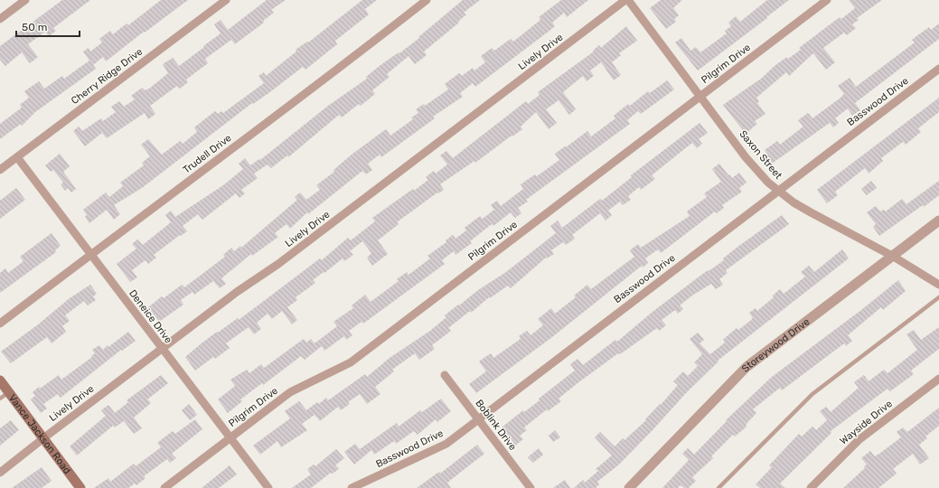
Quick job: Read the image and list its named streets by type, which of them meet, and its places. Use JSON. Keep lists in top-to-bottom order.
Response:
{
  "streets": {
    "main road": ["Vance Jackson Road"],
    "street": [
      "Lively Drive",
      "Pilgrim Drive",
      "Cherry Ridge Drive",
      "Basswood Drive",
      "Trudell Drive",
      "Saxon Street",
      "Deneice Drive",
      "Storeywood Drive",
      "Wayside Drive",
      "Boblink Drive"
    ]
  },
  "crossings": [
    ["Lively Drive", "Saxon Street"],
    ["Lively Drive", "Deneice Drive"],
    ["Lively Drive", "Vance Jackson Road"],
    ["Pilgrim Drive", "Saxon Street"],
    ["Pilgrim Drive", "Deneice Drive"],
    ["Cherry Ridge Drive", "Deneice Drive"],
    ["Basswood Drive", "Saxon Street"],
    ["Basswood Drive", "Boblink Drive"],
    ["Trudell Drive", "Deneice Drive"],
    ["Saxon Street", "Storeywood Drive"]
  ],
  "scale_bar": "50 m"
}
